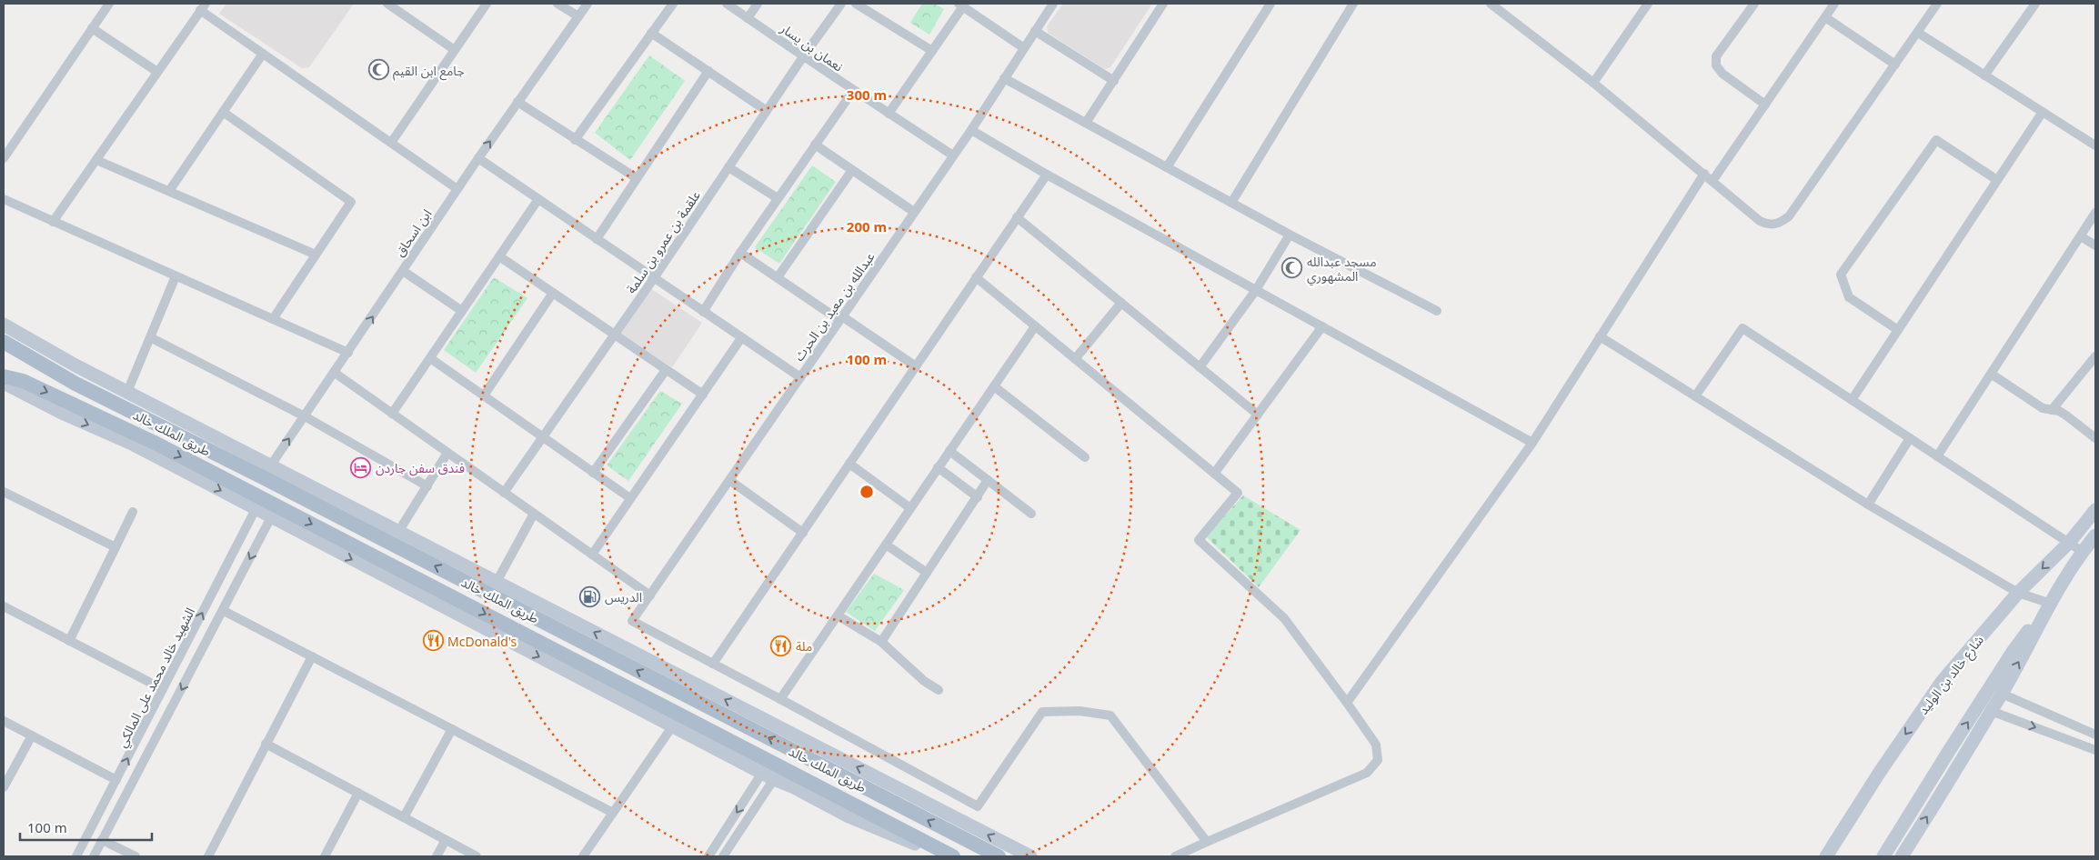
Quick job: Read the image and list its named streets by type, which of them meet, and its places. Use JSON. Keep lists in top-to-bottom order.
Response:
{
  "streets": {
    "main road": ["طريق الملك خالد", "شارع خالد بن الوليد"],
    "street": [
      "نعمان بن يسار",
      "ابن اسحاق",
      "علقمة بن عمرو بن سلمة",
      "عبدالله بن معبد بن الحرث",
      "الشهيد خالد محمد على المالكي"
    ]
  },
  "crossings": [
    ["نعمان بن يسار", "علقمة بن عمرو بن سلمة"],
    ["نعمان بن يسار", "عبدالله بن معبد بن الحرث"],
    ["ابن اسحاق", "طريق الملك خالد"]
  ],
  "places": {
    "mosque": ["جامع ابن القيم", "مسجد عبدالله المشهوري"],
    "hotel": ["فندق سفن جاردن"],
    "fuel station": ["الدريس"],
    "restaurant": ["McDonald's", "ملة"]
  },
  "scale_bar": "100 m",
  "rings": ["300 m", "200 m", "100 m"]
}
